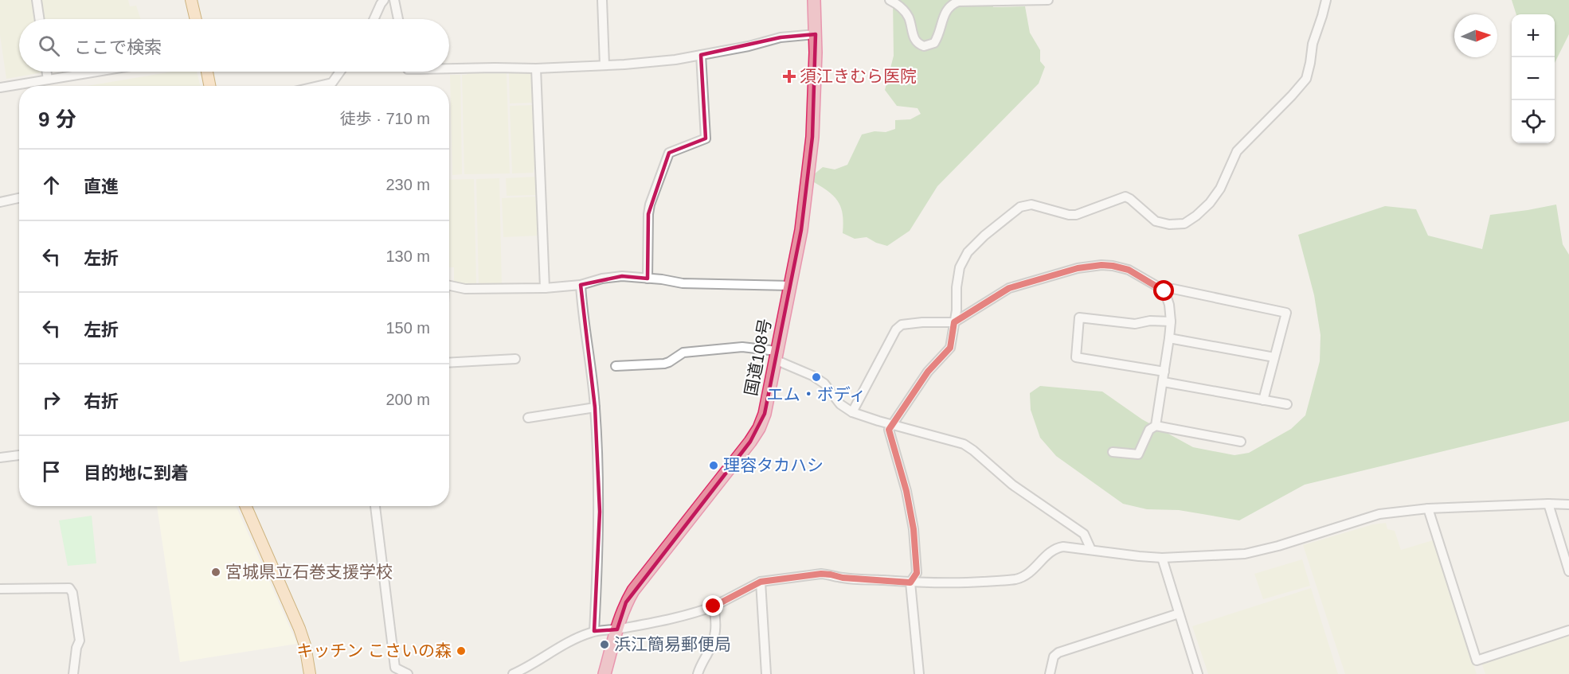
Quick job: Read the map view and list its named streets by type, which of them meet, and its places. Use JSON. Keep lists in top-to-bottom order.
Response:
{
  "streets": {
    "highway": ["国道108号"]
  },
  "places": {
    "health": ["須江きむら医院"],
    "other": [
      "エム・ボディ",
      "理容タカハシ",
      "宮城県立石巻支援学校",
      "浜江簡易郵便局",
      "キッチン こさいの森"
    ]
  },
  "north": "right",
  "page": {
    "map_buttons": ["+", "−"],
    "search": "ここで検索",
    "heading": ["9 分", "徒歩 · 710 m"],
    "list": [
      ["直進", "230 m"],
      ["左折", "130 m"],
      ["左折", "150 m"],
      ["右折", "200 m"],
      "目的地に到着"
    ]
  }
}
